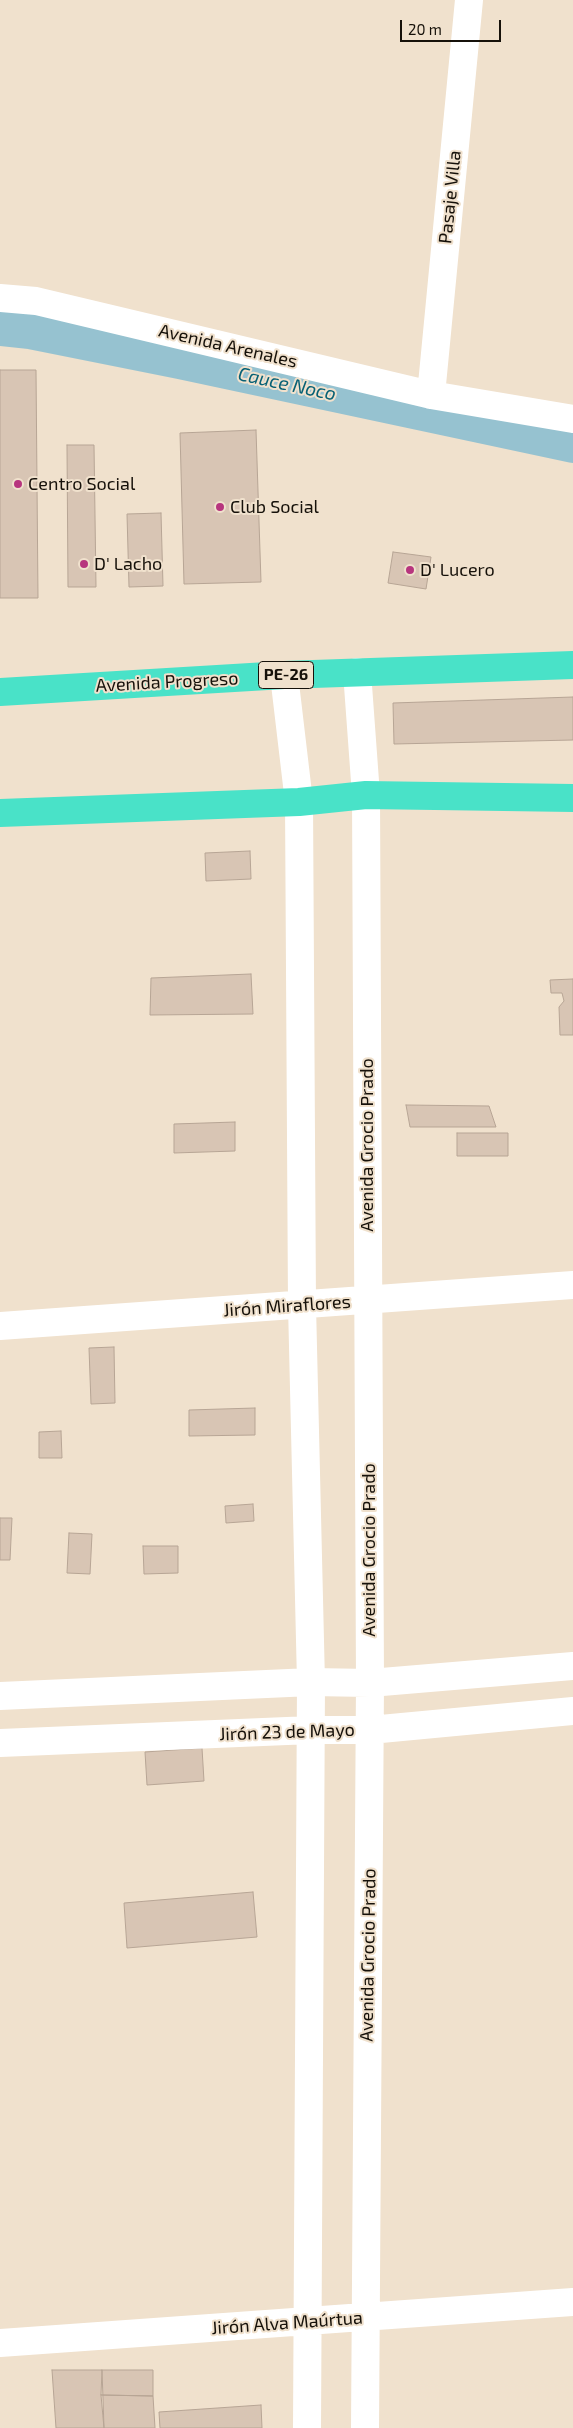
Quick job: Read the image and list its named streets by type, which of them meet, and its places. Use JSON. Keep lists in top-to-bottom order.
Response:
{
  "streets": {
    "highway": ["PE-26", "Avenida Progreso"],
    "street": [
      "Pasaje Villa",
      "Avenida Arenales",
      "Avenida Grocio Prado",
      "Jirón Miraflores",
      "Jirón 23 de Mayo",
      "Jirón Alva Maúrtua"
    ]
  },
  "crossings": [
    ["Pasaje Villa", "Avenida Arenales"],
    ["Avenida Progreso", "Avenida Grocio Prado"],
    ["Avenida Grocio Prado", "Jirón Miraflores"],
    ["Avenida Grocio Prado", "Jirón 23 de Mayo"],
    ["Avenida Grocio Prado", "Jirón Alva Maúrtua"]
  ],
  "water": ["Cauce Noco"],
  "places": [
    "Centro Social",
    "Club Social",
    "D' Lacho",
    "D' Lucero"
  ],
  "scale_bar": "20 m"
}
